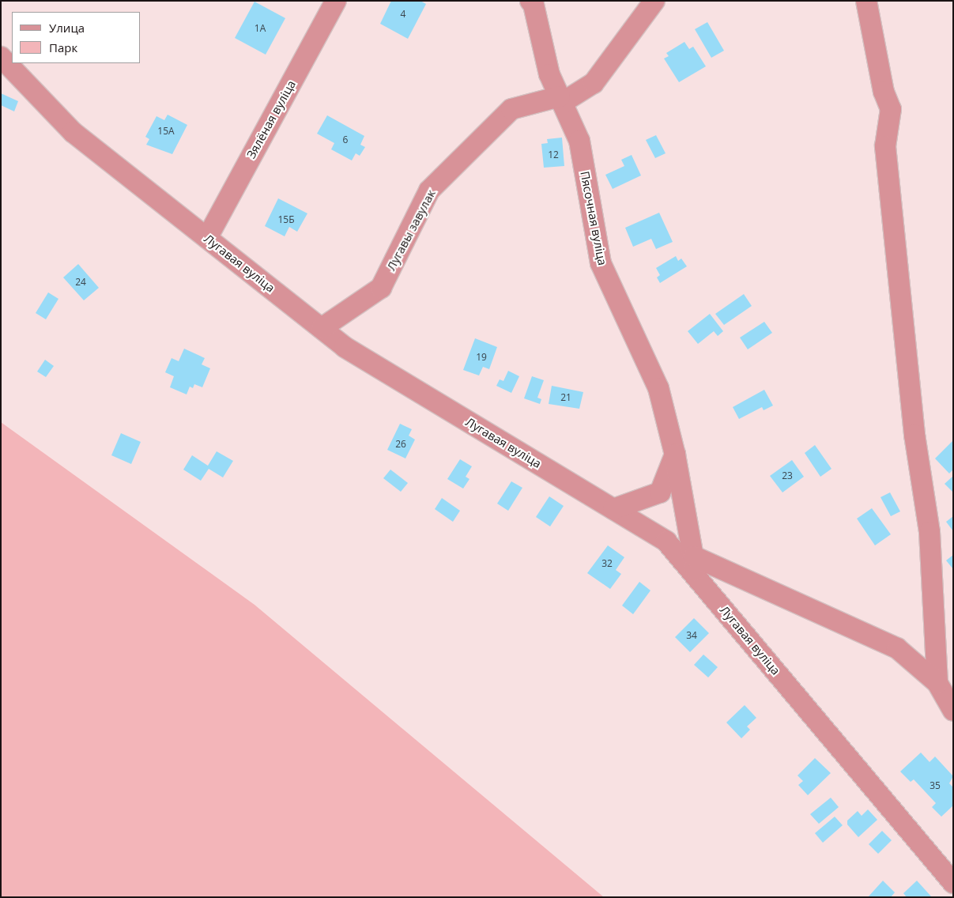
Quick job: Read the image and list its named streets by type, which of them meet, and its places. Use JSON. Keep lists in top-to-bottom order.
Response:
{
  "streets": {
    "street": [
      "Зялёная вуліца",
      "Пясочная вуліца",
      "Лугавы завулак",
      "Лугавая вуліца"
    ]
  },
  "crossings": [
    ["Зялёная вуліца", "Лугавая вуліца"],
    ["Пясочная вуліца", "Лугавы завулак"],
    ["Пясочная вуліца", "Лугавая вуліца"],
    ["Лугавы завулак", "Лугавая вуліца"]
  ],
  "house_numbers": [
    "4",
    "1А",
    "15А",
    "6",
    "12",
    "15Б",
    "24",
    "19",
    "21",
    "26",
    "23",
    "32",
    "34",
    "35"
  ],
  "legend": ["Улица", "Парк"]
}
